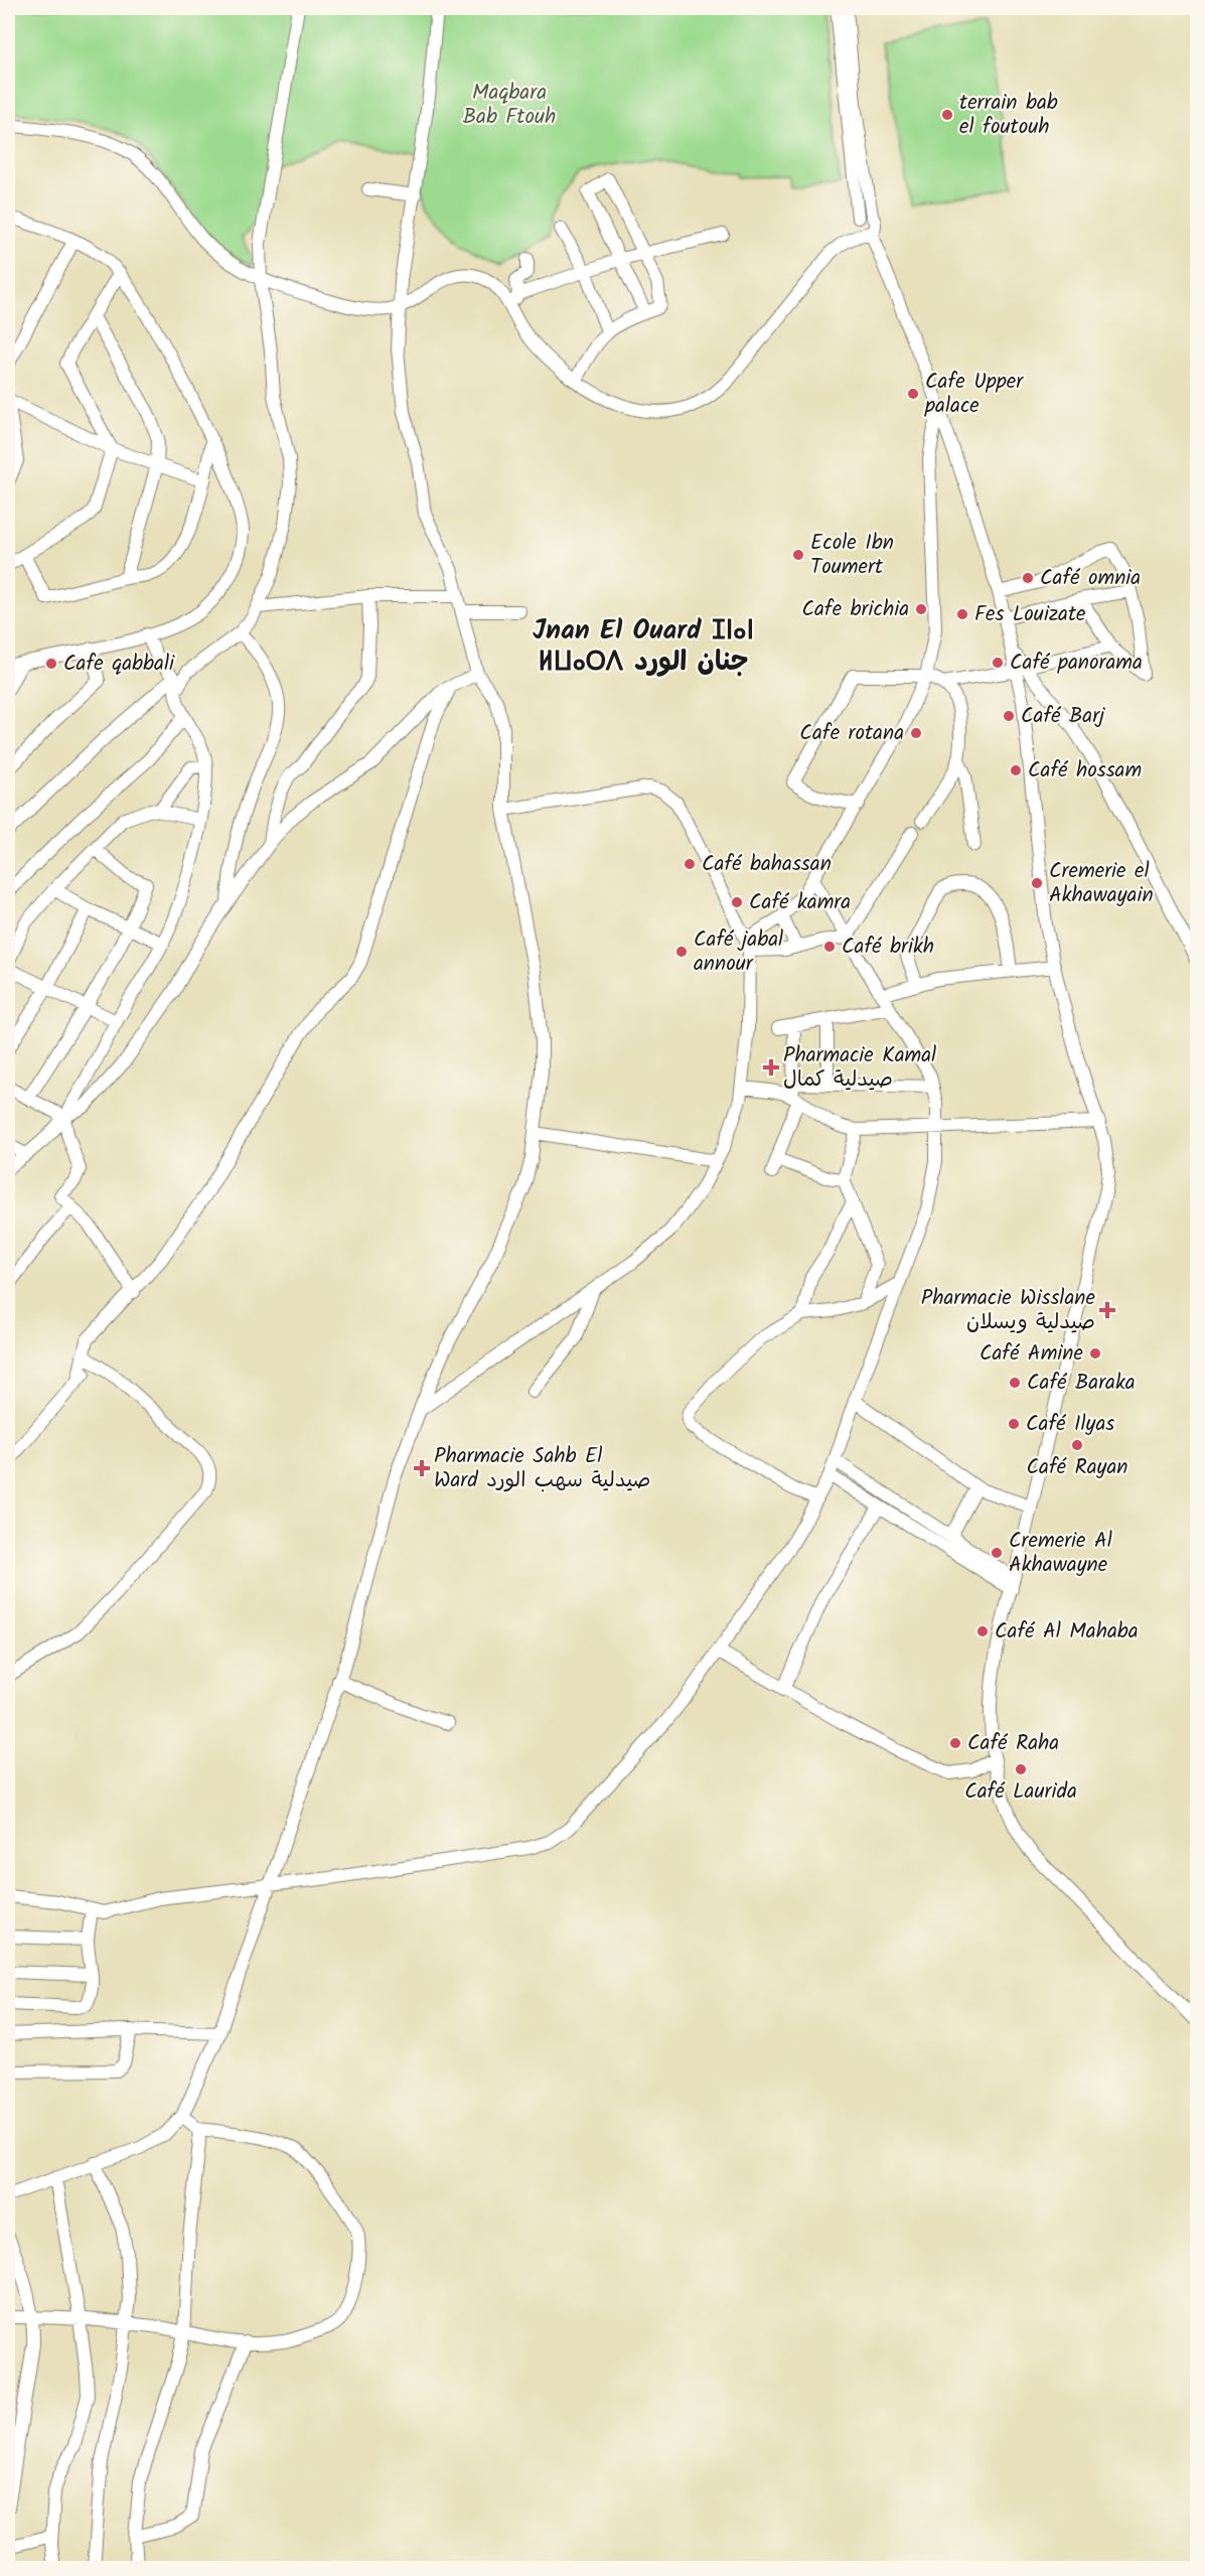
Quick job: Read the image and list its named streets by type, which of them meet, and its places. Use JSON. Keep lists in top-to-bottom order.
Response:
{
  "districts": ["Jnan El Ouard ⵊⵏⴰⵏ ⵍⵡⴰⵔⴷ جنان الورد"],
  "parks": ["Maqbara Bab Ftouh"],
  "places": {
    "other": [
      "terrain bab el foutouh",
      "Cafe Upper palace",
      "Ecole Ibn Toumert",
      "Café omnia",
      "Cafe brichia",
      "Fes Louizate",
      "Café panorama",
      "Cafe qabbali",
      "Café Barj",
      "Cafe rotana",
      "Café hossam",
      "Café bahassan",
      "Cremerie el Akhawayain",
      "Café kamra",
      "Café brikh",
      "Café jabal annour",
      "Café Amine",
      "Café Baraka",
      "Café Ilyas",
      "Café Rayan",
      "Cremerie Al Akhawayne",
      "Café Al Mahaba",
      "Café Raha",
      "Café Laurida"
    ],
    "health": ["Pharmacie Kamal صيدلية كمال", "Pharmacie Wisslane صيدلية ويسلان", "Pharmacie Sahb El Ward صيدلية سهب الورد"]
  }
}
